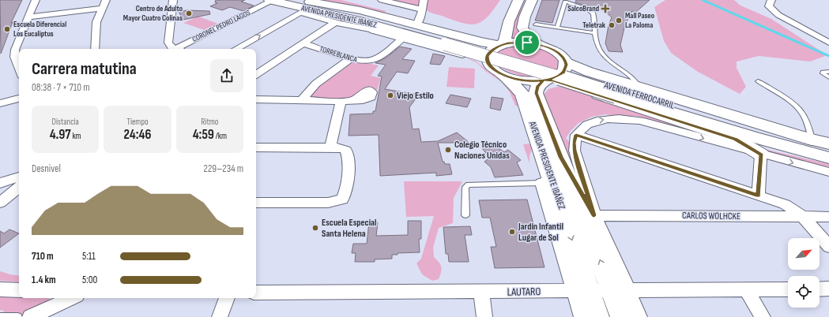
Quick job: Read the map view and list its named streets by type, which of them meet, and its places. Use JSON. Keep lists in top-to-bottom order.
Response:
{
  "streets": {
    "main road": ["AVENIDA PRESIDENTE IBÁÑEZ", "AVENIDA FERROCARRIL"],
    "street": [
      "CORONEL PEDRO LAGOS",
      "TORREBLANCA",
      "CARLOS WOLHCKE",
      "LAUTARO"
    ]
  },
  "crossings": [
    ["AVENIDA PRESIDENTE IBÁÑEZ", "CORONEL PEDRO LAGOS"],
    ["AVENIDA PRESIDENTE IBÁÑEZ", "TORREBLANCA"],
    ["AVENIDA PRESIDENTE IBÁÑEZ", "AVENIDA FERROCARRIL"],
    ["AVENIDA PRESIDENTE IBÁÑEZ", "CARLOS WOLHCKE"],
    ["AVENIDA PRESIDENTE IBÁÑEZ", "LAUTARO"]
  ],
  "places": {
    "health": ["SalcoBrand"],
    "other": [
      "Centro de Adulto Mayor Cuatro Colinas",
      "Mall Paseo La Paloma",
      "Teletrak",
      "Escuela Diferencial Los Eucaliptus",
      "Viejo Estilo",
      "Colegio Técnico Naciones Unidas",
      "Escuela Especial Santa Helena",
      "Jardín Infantil Lugar de Sol"
    ]
  },
  "north": "top right",
  "page": {
    "heading": ["Carrera matutina", "08:38 · 7 × 710 m"],
    "stats": [
      ["Distancia", "4.97 km"],
      ["Tiempo", "24:46"],
      ["Ritmo", "4:59 /km"]
    ],
    "chart": ["Desnivel", "229–234 m"],
    "list": [
      {
        "name": "710 m",
        "note": "5:11"
      },
      {
        "name": "1.4 km",
        "note": "5:00"
      }
    ]
  }
}
